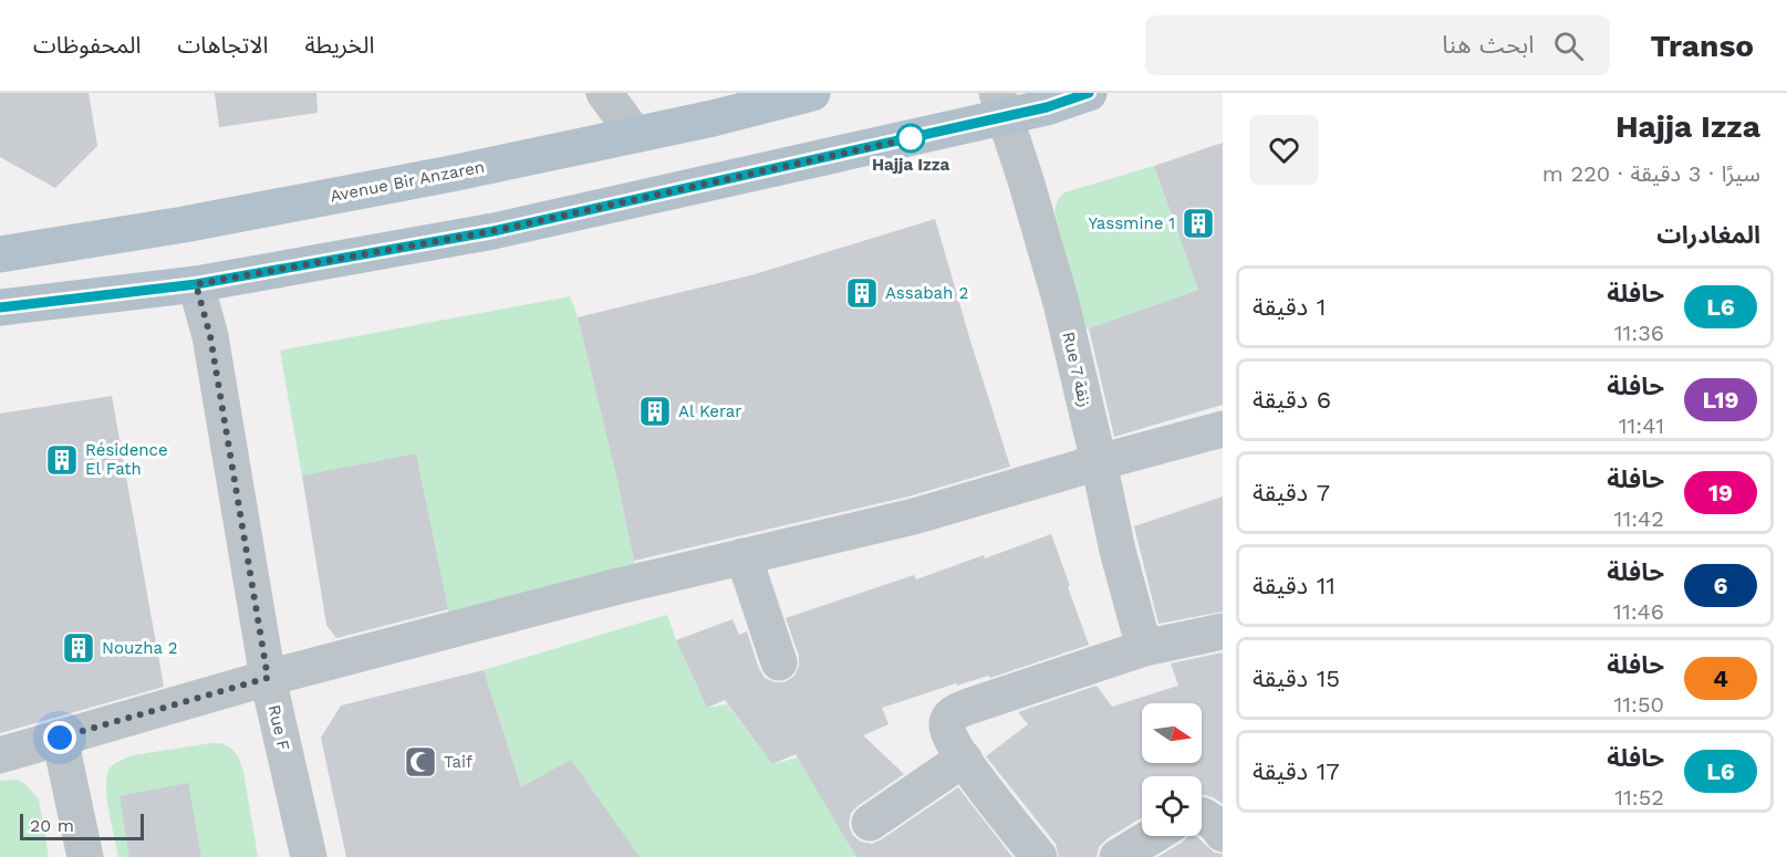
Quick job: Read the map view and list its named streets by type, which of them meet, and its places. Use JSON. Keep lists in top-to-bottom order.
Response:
{
  "streets": {
    "main road": ["Avenue Bir Anzaren"],
    "street": ["Rue 7 زنقة", "Rue F"]
  },
  "places": {
    "other": ["Hajja Izza"],
    "building": [
      "Yassmine 1",
      "Assabah 2",
      "Al Kerar",
      "Résidence El Fath",
      "Nouzha 2"
    ],
    "mosque": ["Taif"]
  },
  "lines": ["bus line L6"],
  "scale_bar": "20 m",
  "north": "right",
  "page": {
    "header": "Transo",
    "search": "ابحث هنا",
    "nav": ["الخريطة", "الاتجاهات", "المحفوظات"],
    "heading": [
      ["Hajja Izza", "سيرًا · 3 دقيقة · 220 m"],
      "المغادرات"
    ],
    "list": [
      {
        "mark": "L6",
        "name": "حافلة",
        "note": "11:36",
        "value": "1 دقيقة"
      },
      {
        "mark": "L19",
        "name": "حافلة",
        "note": "11:41",
        "value": "6 دقيقة"
      },
      {
        "mark": "19",
        "name": "حافلة",
        "note": "11:42",
        "value": "7 دقيقة"
      },
      {
        "mark": "6",
        "name": "حافلة",
        "note": "11:46",
        "value": "11 دقيقة"
      },
      {
        "mark": "4",
        "name": "حافلة",
        "note": "11:50",
        "value": "15 دقيقة"
      },
      {
        "mark": "L6",
        "name": "حافلة",
        "note": "11:52",
        "value": "17 دقيقة"
      }
    ],
    "scale": "20 m"
  }
}
